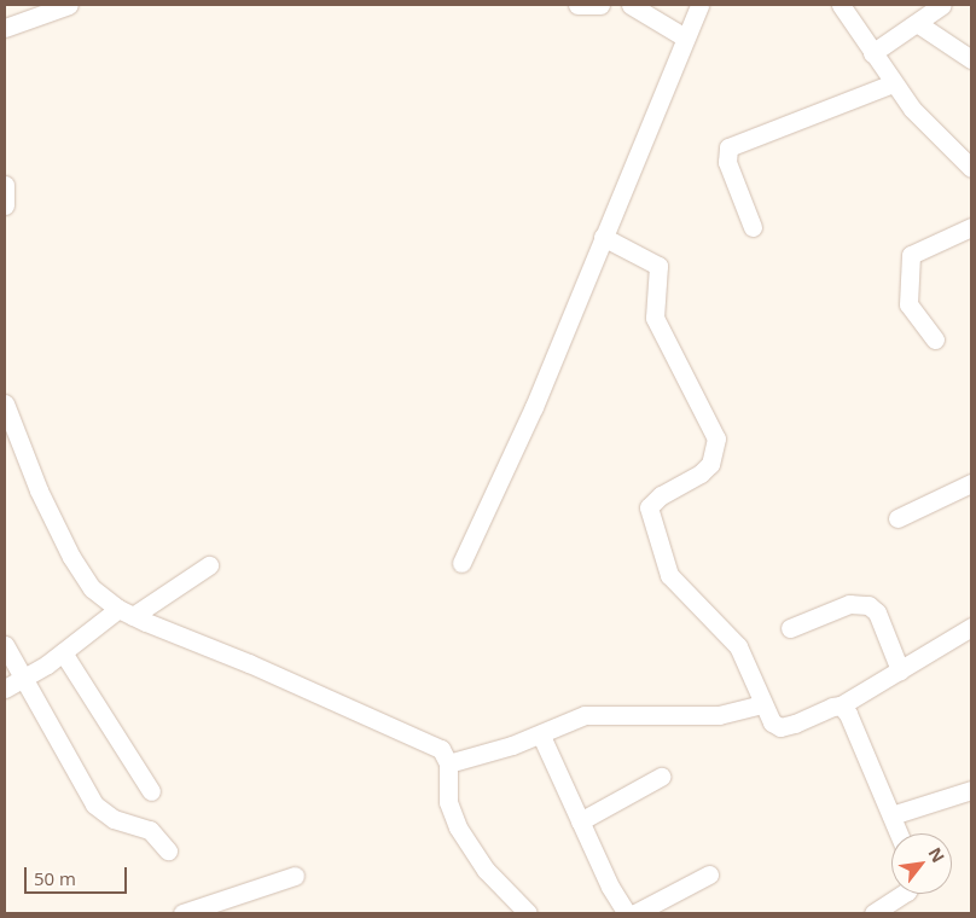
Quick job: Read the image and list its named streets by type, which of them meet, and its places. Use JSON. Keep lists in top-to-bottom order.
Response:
{
  "scale_bar": "50 m",
  "north": "top right"
}
